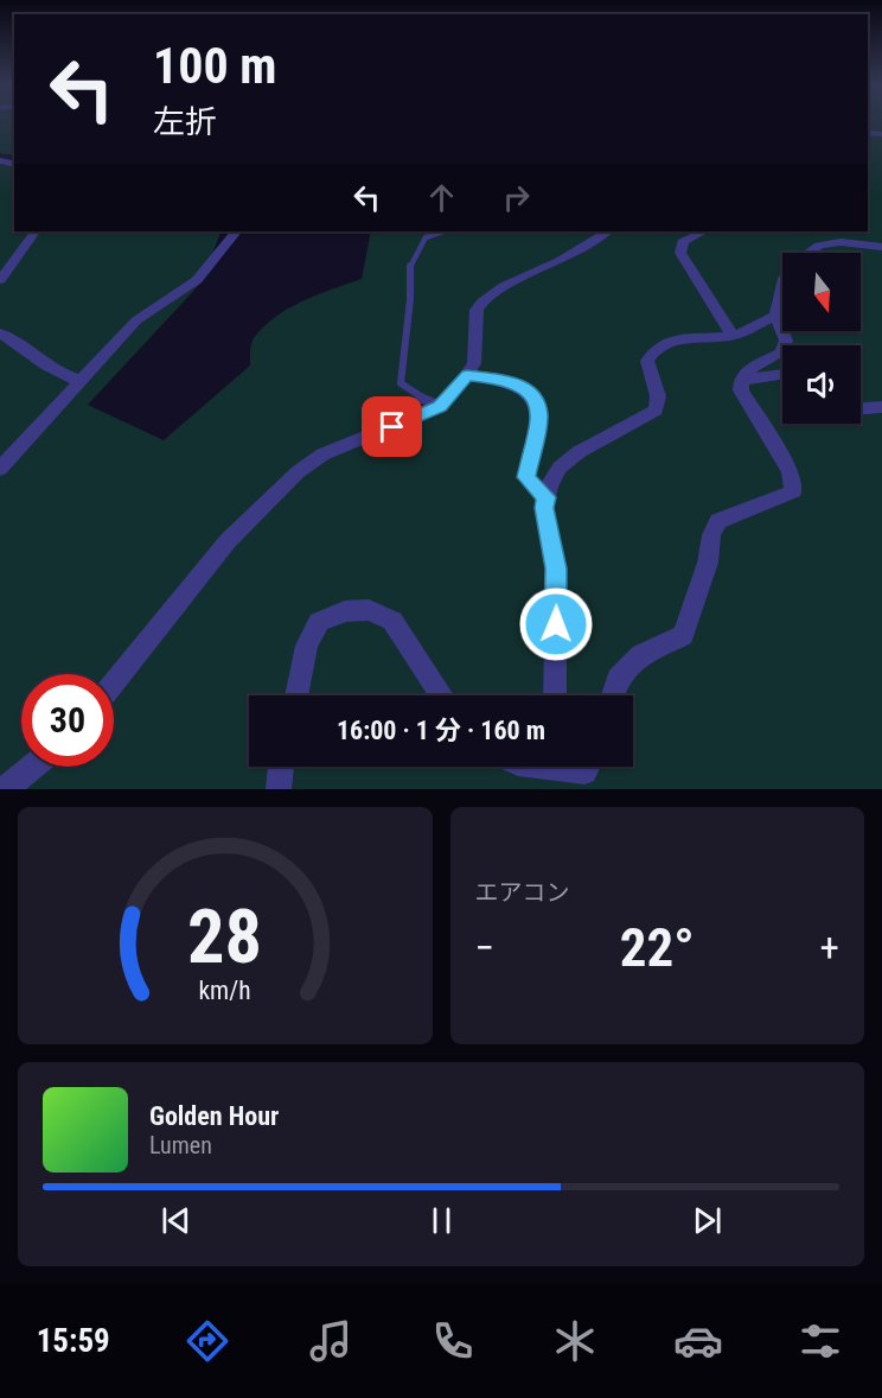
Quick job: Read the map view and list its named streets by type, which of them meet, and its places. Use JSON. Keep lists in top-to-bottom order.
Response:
{
  "north": "bottom",
  "page": {
    "turn": ["100 m", "左折"],
    "limit": "30",
    "trip": "16:00 · 1 分 · 160 m",
    "tile": "エアコン",
    "heat": ["−", "22°", "+"],
    "song": ["Golden Hour", "Lumen"],
    "tabs": "15:59",
    "gauge": ["28", "km/h"]
  }
}
